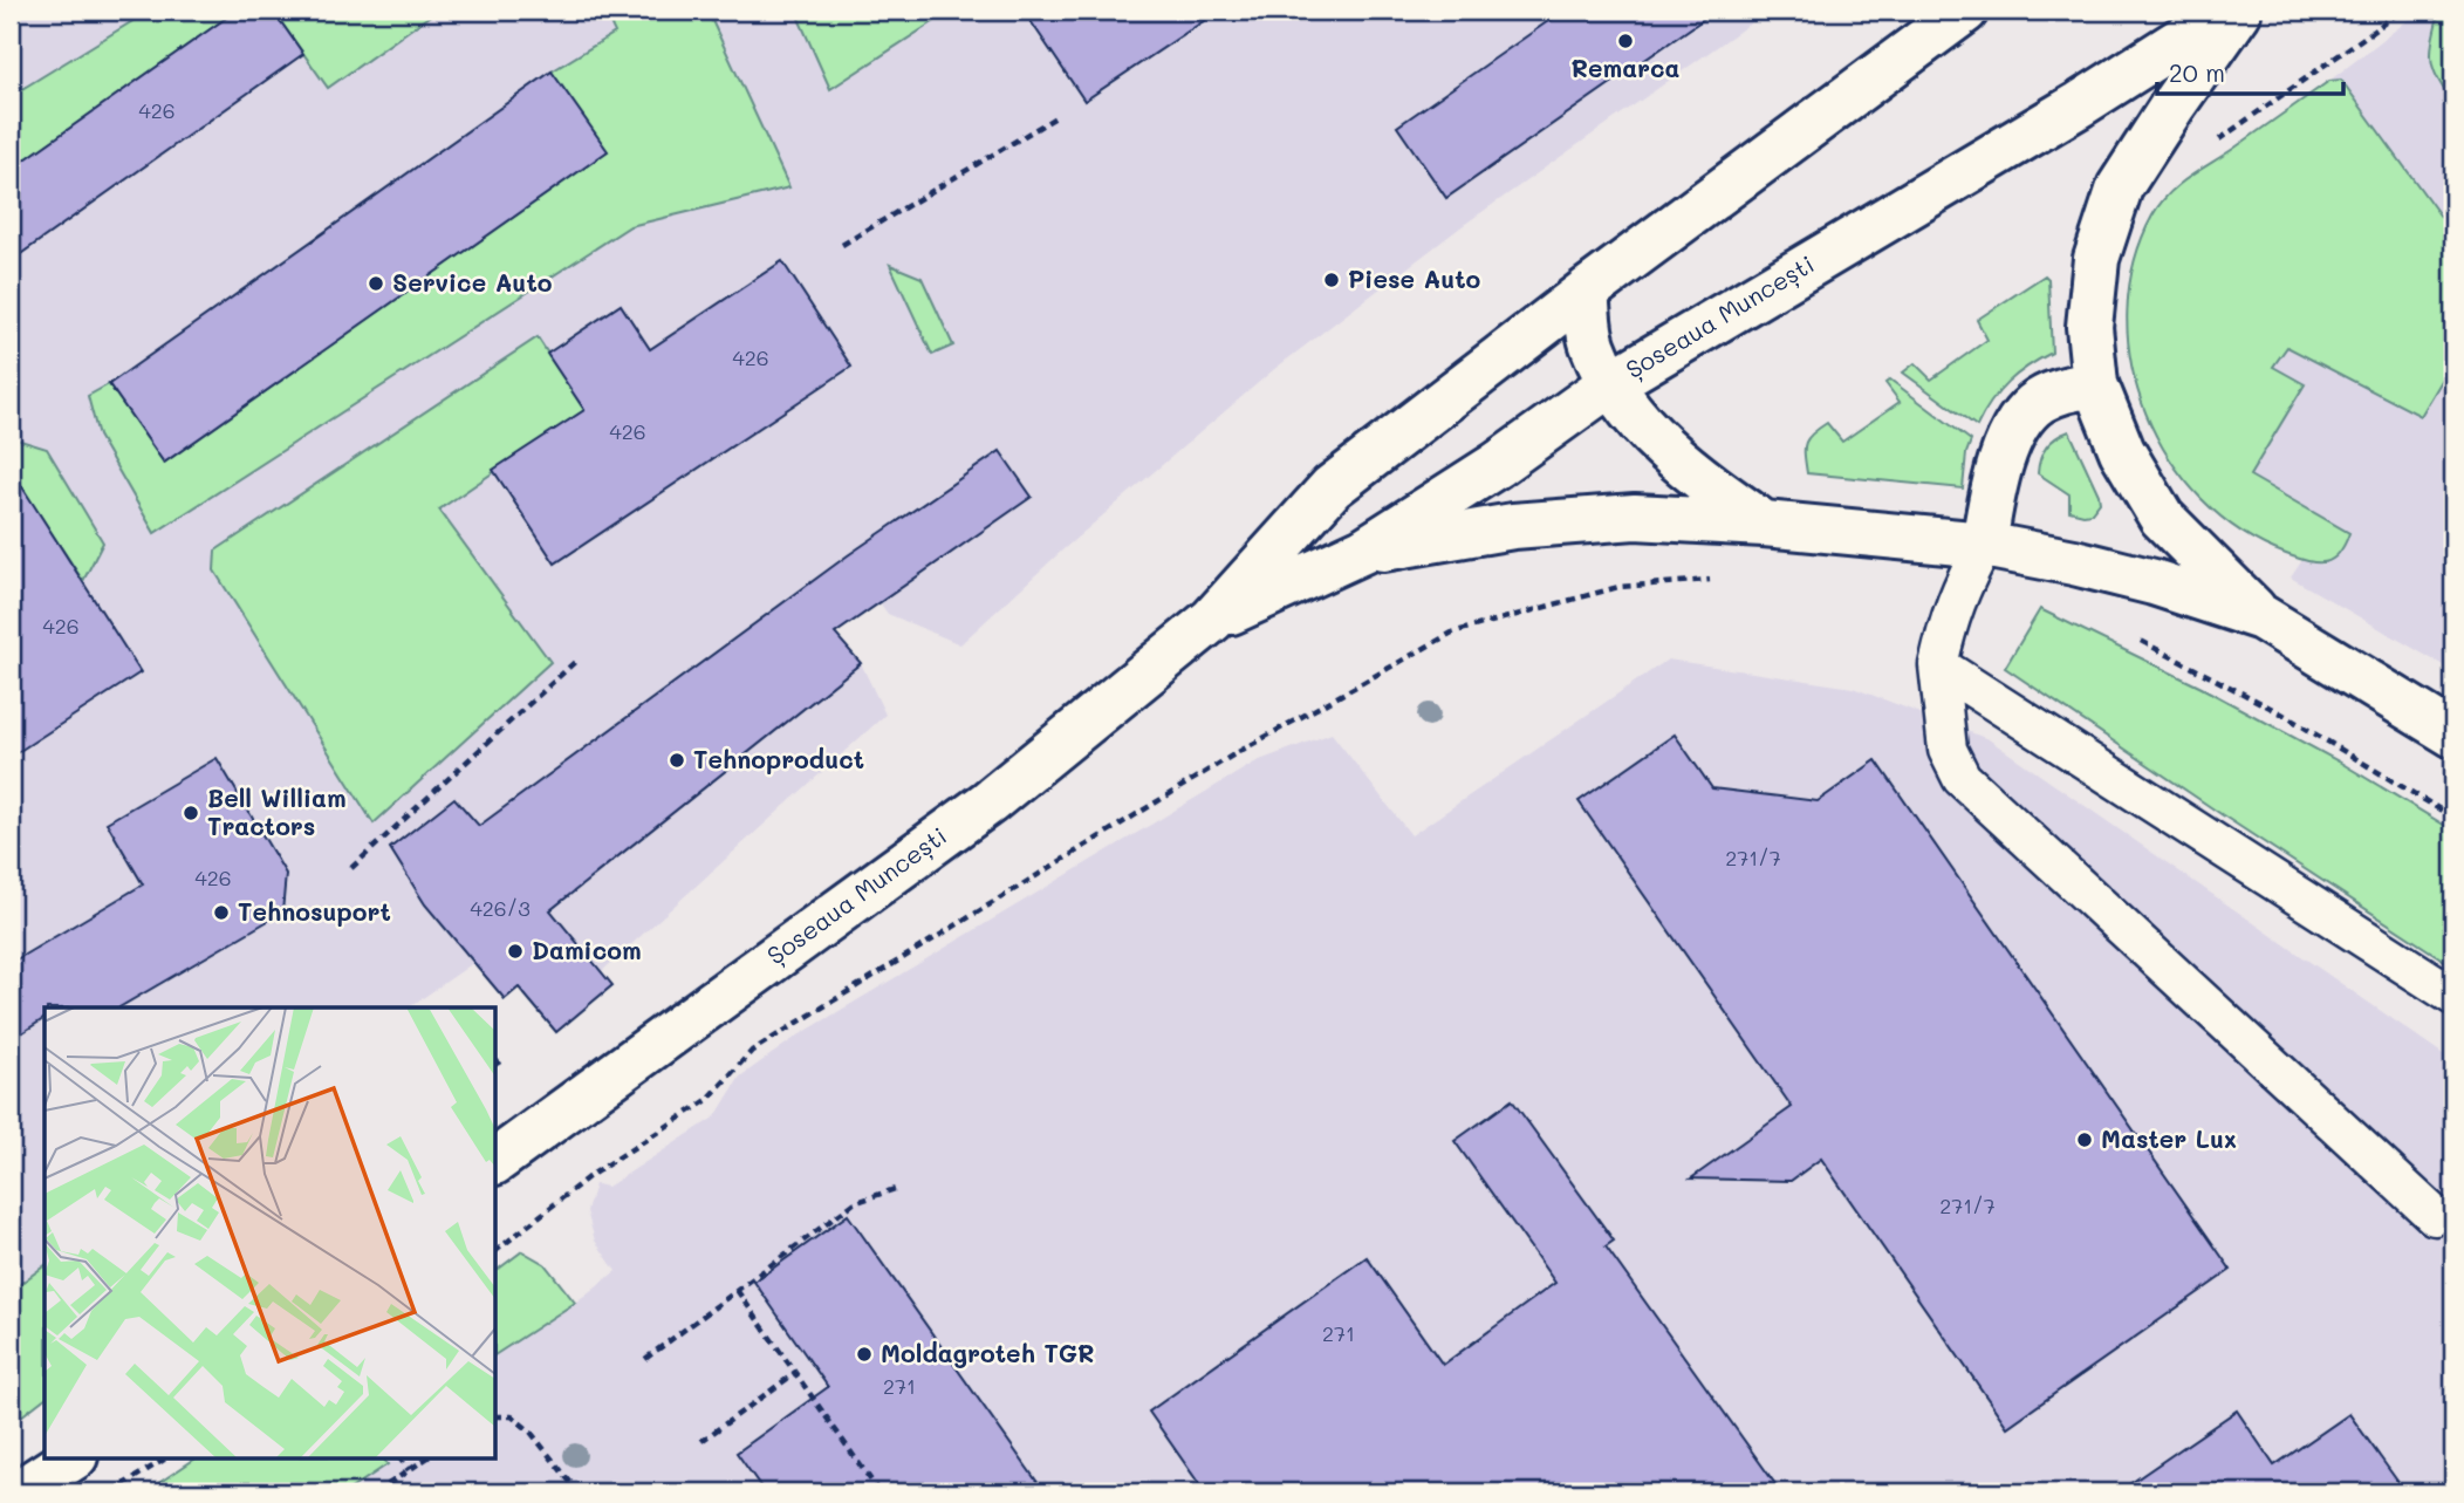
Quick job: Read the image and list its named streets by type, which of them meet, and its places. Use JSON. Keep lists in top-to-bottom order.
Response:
{
  "streets": {
    "main road": ["Șoseaua Muncești"]
  },
  "places": [
    "Remarca",
    "Piese Auto",
    "Service Auto",
    "Tehnoproduct",
    "Bell William Tractors",
    "Tehnosuport",
    "Damicom",
    "Master Lux",
    "Moldagroteh TGR"
  ],
  "house_numbers": [
    "426",
    "426",
    "426",
    "426",
    "271/7",
    "426",
    "426/3",
    "271/7",
    "271",
    "271"
  ],
  "scale_bar": "20 m"
}
